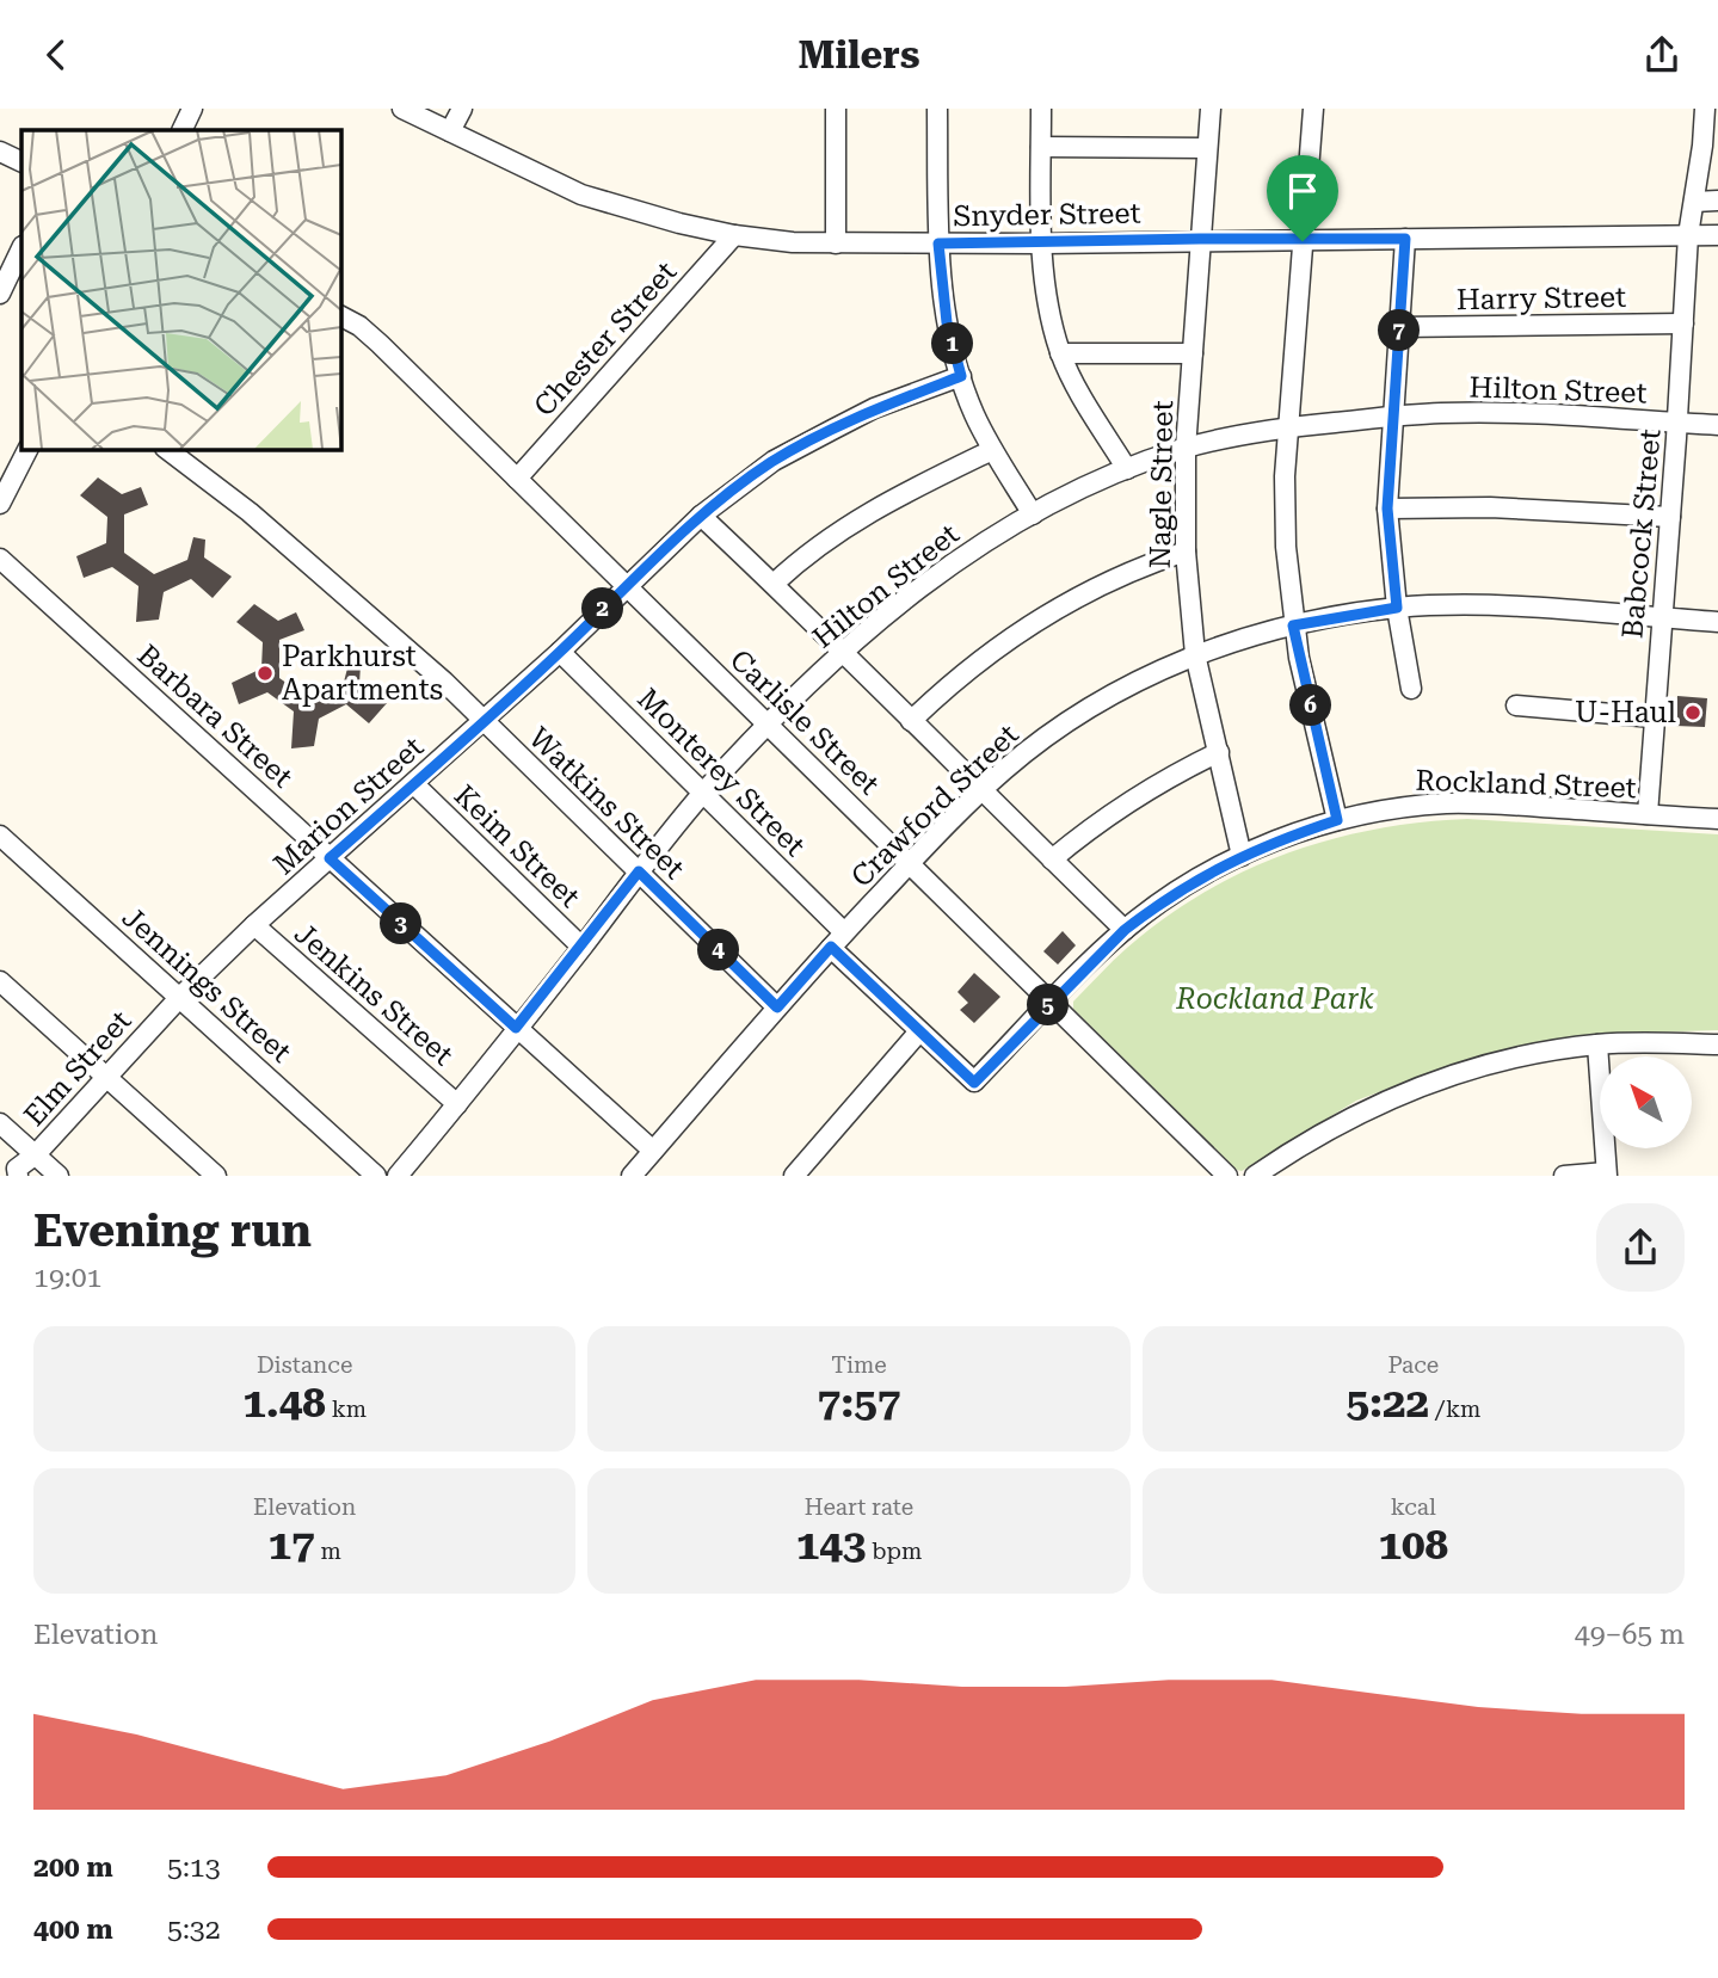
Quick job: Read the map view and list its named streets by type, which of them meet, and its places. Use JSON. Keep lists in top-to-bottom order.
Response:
{
  "streets": {
    "street": [
      "Snyder Street",
      "Harry Street",
      "Chester Street",
      "Hilton Street",
      "Nagle Street",
      "Babcock Street",
      "Barbara Street",
      "Carlisle Street",
      "Monterey Street",
      "Rockland Street",
      "Watkins Street",
      "Marion Street",
      "Crawford Street",
      "Keim Street",
      "Jennings Street",
      "Jenkins Street",
      "Elm Street"
    ]
  },
  "crossings": [
    ["Snyder Street", "Chester Street"],
    ["Snyder Street", "Nagle Street"],
    ["Snyder Street", "Babcock Street"],
    ["Harry Street", "Babcock Street"],
    ["Chester Street", "Carlisle Street"],
    ["Hilton Street", "Nagle Street"],
    ["Hilton Street", "Babcock Street"],
    ["Hilton Street", "Barbara Street"],
    ["Hilton Street", "Carlisle Street"],
    ["Hilton Street", "Monterey Street"],
    ["Hilton Street", "Watkins Street"],
    ["Hilton Street", "Keim Street"],
    ["Hilton Street", "Jenkins Street"],
    ["Nagle Street", "Rockland Street"],
    ["Nagle Street", "Crawford Street"],
    ["Babcock Street", "Rockland Street"],
    ["Babcock Street", "Crawford Street"],
    ["Barbara Street", "Marion Street"],
    ["Barbara Street", "Crawford Street"],
    ["Carlisle Street", "Rockland Street"],
    ["Carlisle Street", "Marion Street"],
    ["Carlisle Street", "Crawford Street"],
    ["Monterey Street", "Rockland Street"],
    ["Monterey Street", "Marion Street"],
    ["Monterey Street", "Crawford Street"],
    ["Watkins Street", "Marion Street"],
    ["Watkins Street", "Crawford Street"],
    ["Marion Street", "Keim Street"],
    ["Marion Street", "Jennings Street"],
    ["Marion Street", "Jenkins Street"],
    ["Marion Street", "Elm Street"],
    ["Jennings Street", "Elm Street"]
  ],
  "parks": ["Rockland Park"],
  "places": ["Parkhurst Apartments", "U-Haul"],
  "north": "top left",
  "page": {
    "header": "Milers",
    "pins": [
      "7",
      "1",
      "2",
      "6",
      "3",
      "4",
      "5"
    ],
    "heading": ["Evening run", "19:01"],
    "stats": [
      ["Distance", "1.48 km"],
      ["Time", "7:57"],
      ["Pace", "5:22 /km"],
      ["Elevation", "17 m"],
      ["Heart rate", "143 bpm"],
      ["kcal", "108"]
    ],
    "chart": ["Elevation", "49–65 m"],
    "list": [
      {
        "name": "200 m",
        "note": "5:13"
      },
      {
        "name": "400 m",
        "note": "5:32"
      }
    ]
  }
}
